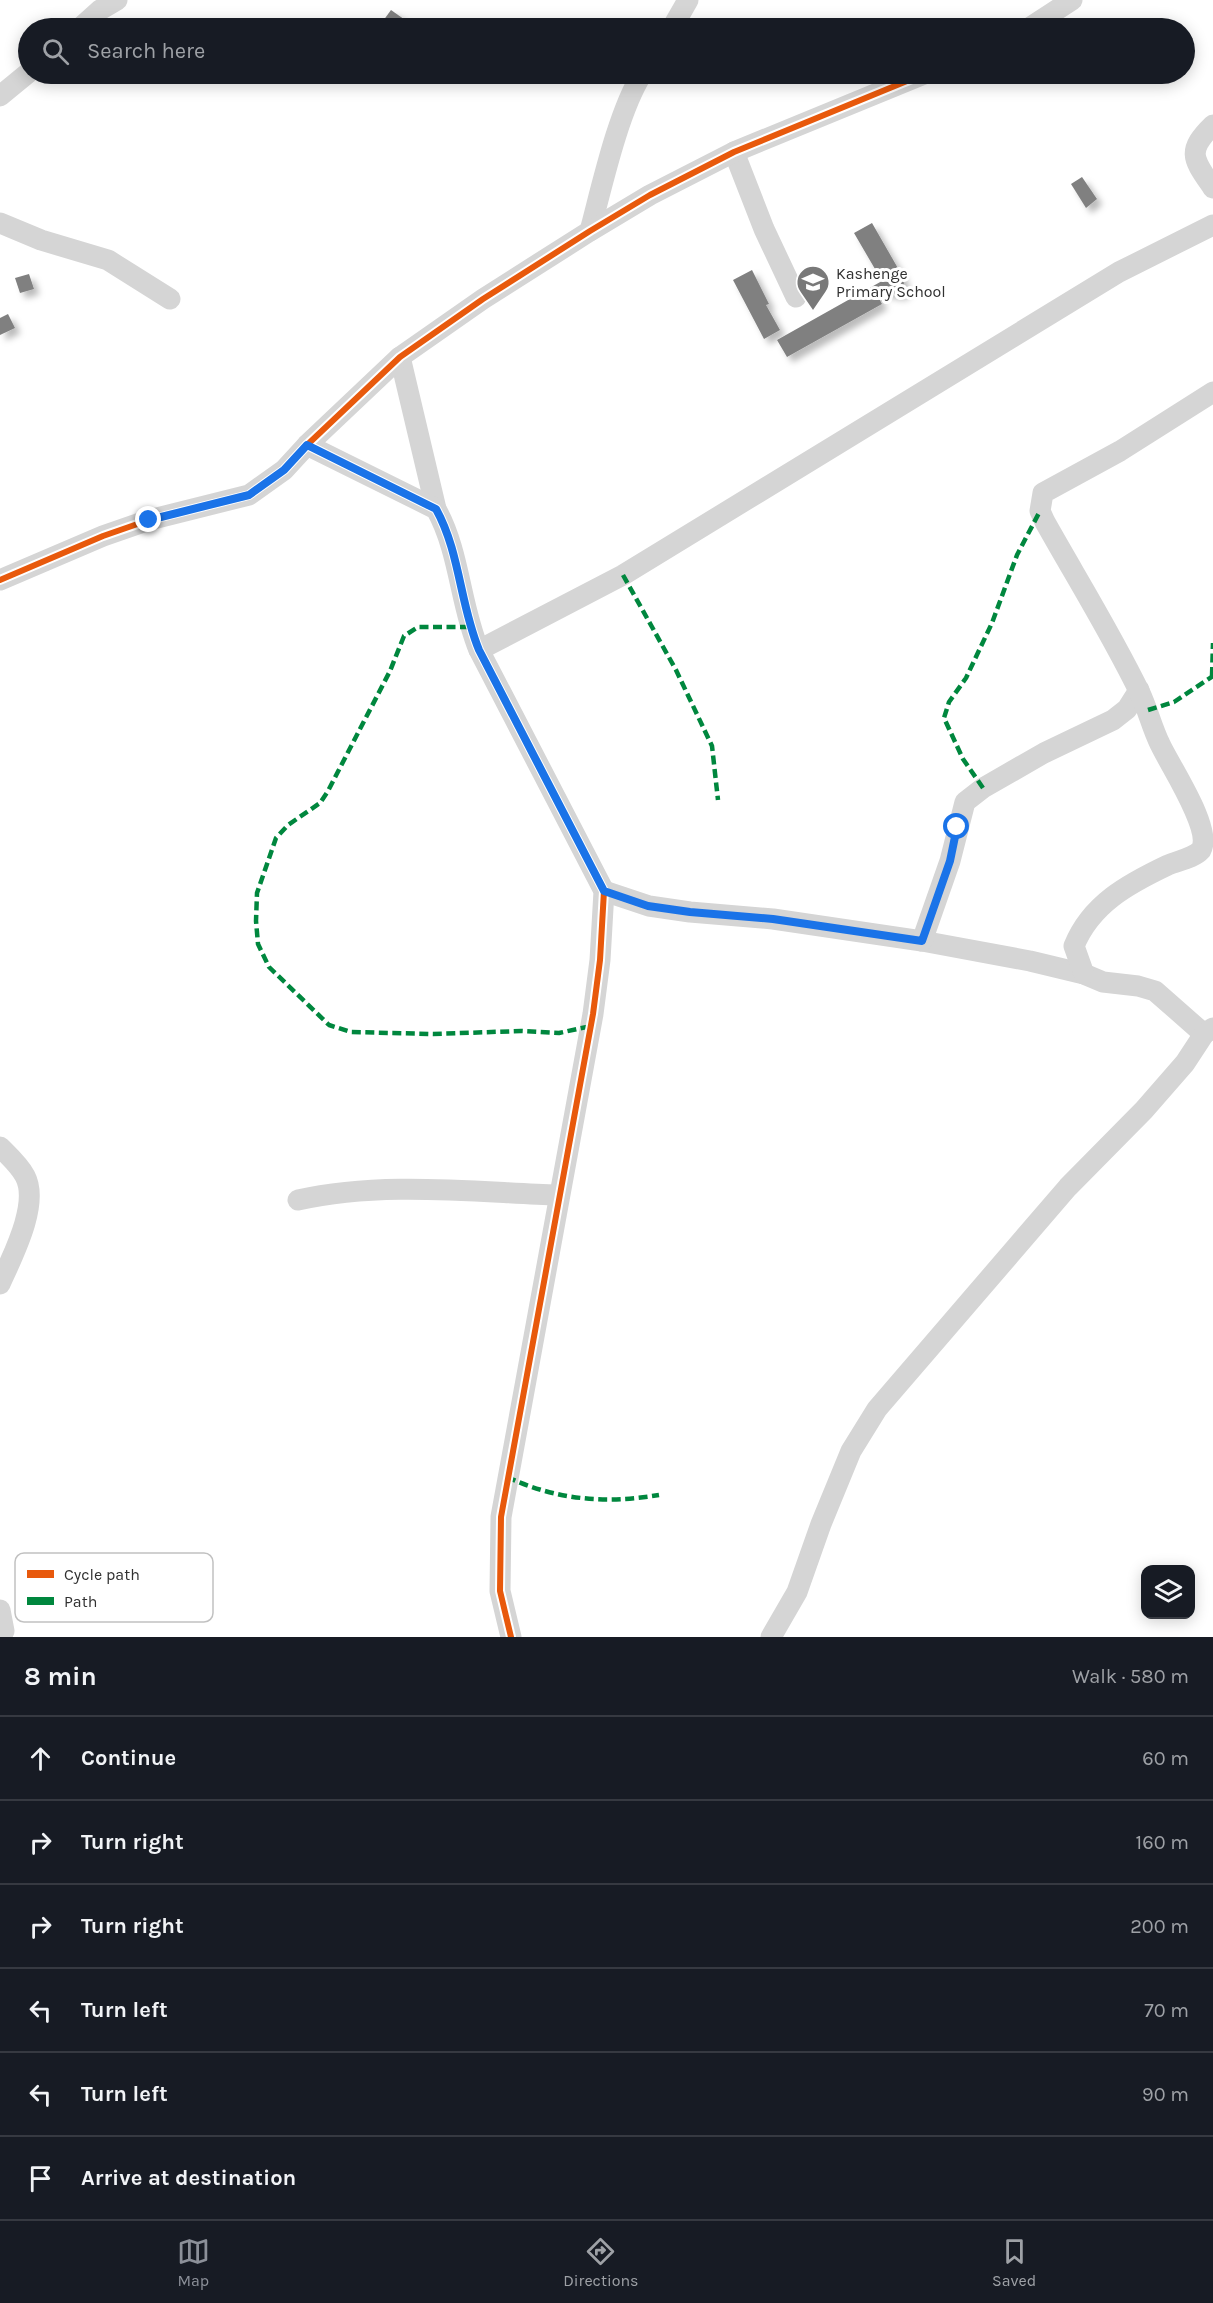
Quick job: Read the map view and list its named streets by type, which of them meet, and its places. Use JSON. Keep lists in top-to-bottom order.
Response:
{
  "places": {
    "school or university": ["Kashenge Primary School"]
  },
  "legend": ["Cycle path", "Path"],
  "page": {
    "search": "Search here",
    "heading": ["8 min", "Walk · 580 m"],
    "list": [
      ["Continue", "60 m"],
      ["Turn right", "160 m"],
      ["Turn right", "200 m"],
      ["Turn left", "70 m"],
      ["Turn left", "90 m"],
      "Arrive at destination"
    ],
    "nav": ["Map", "Directions", "Saved"]
  }
}
